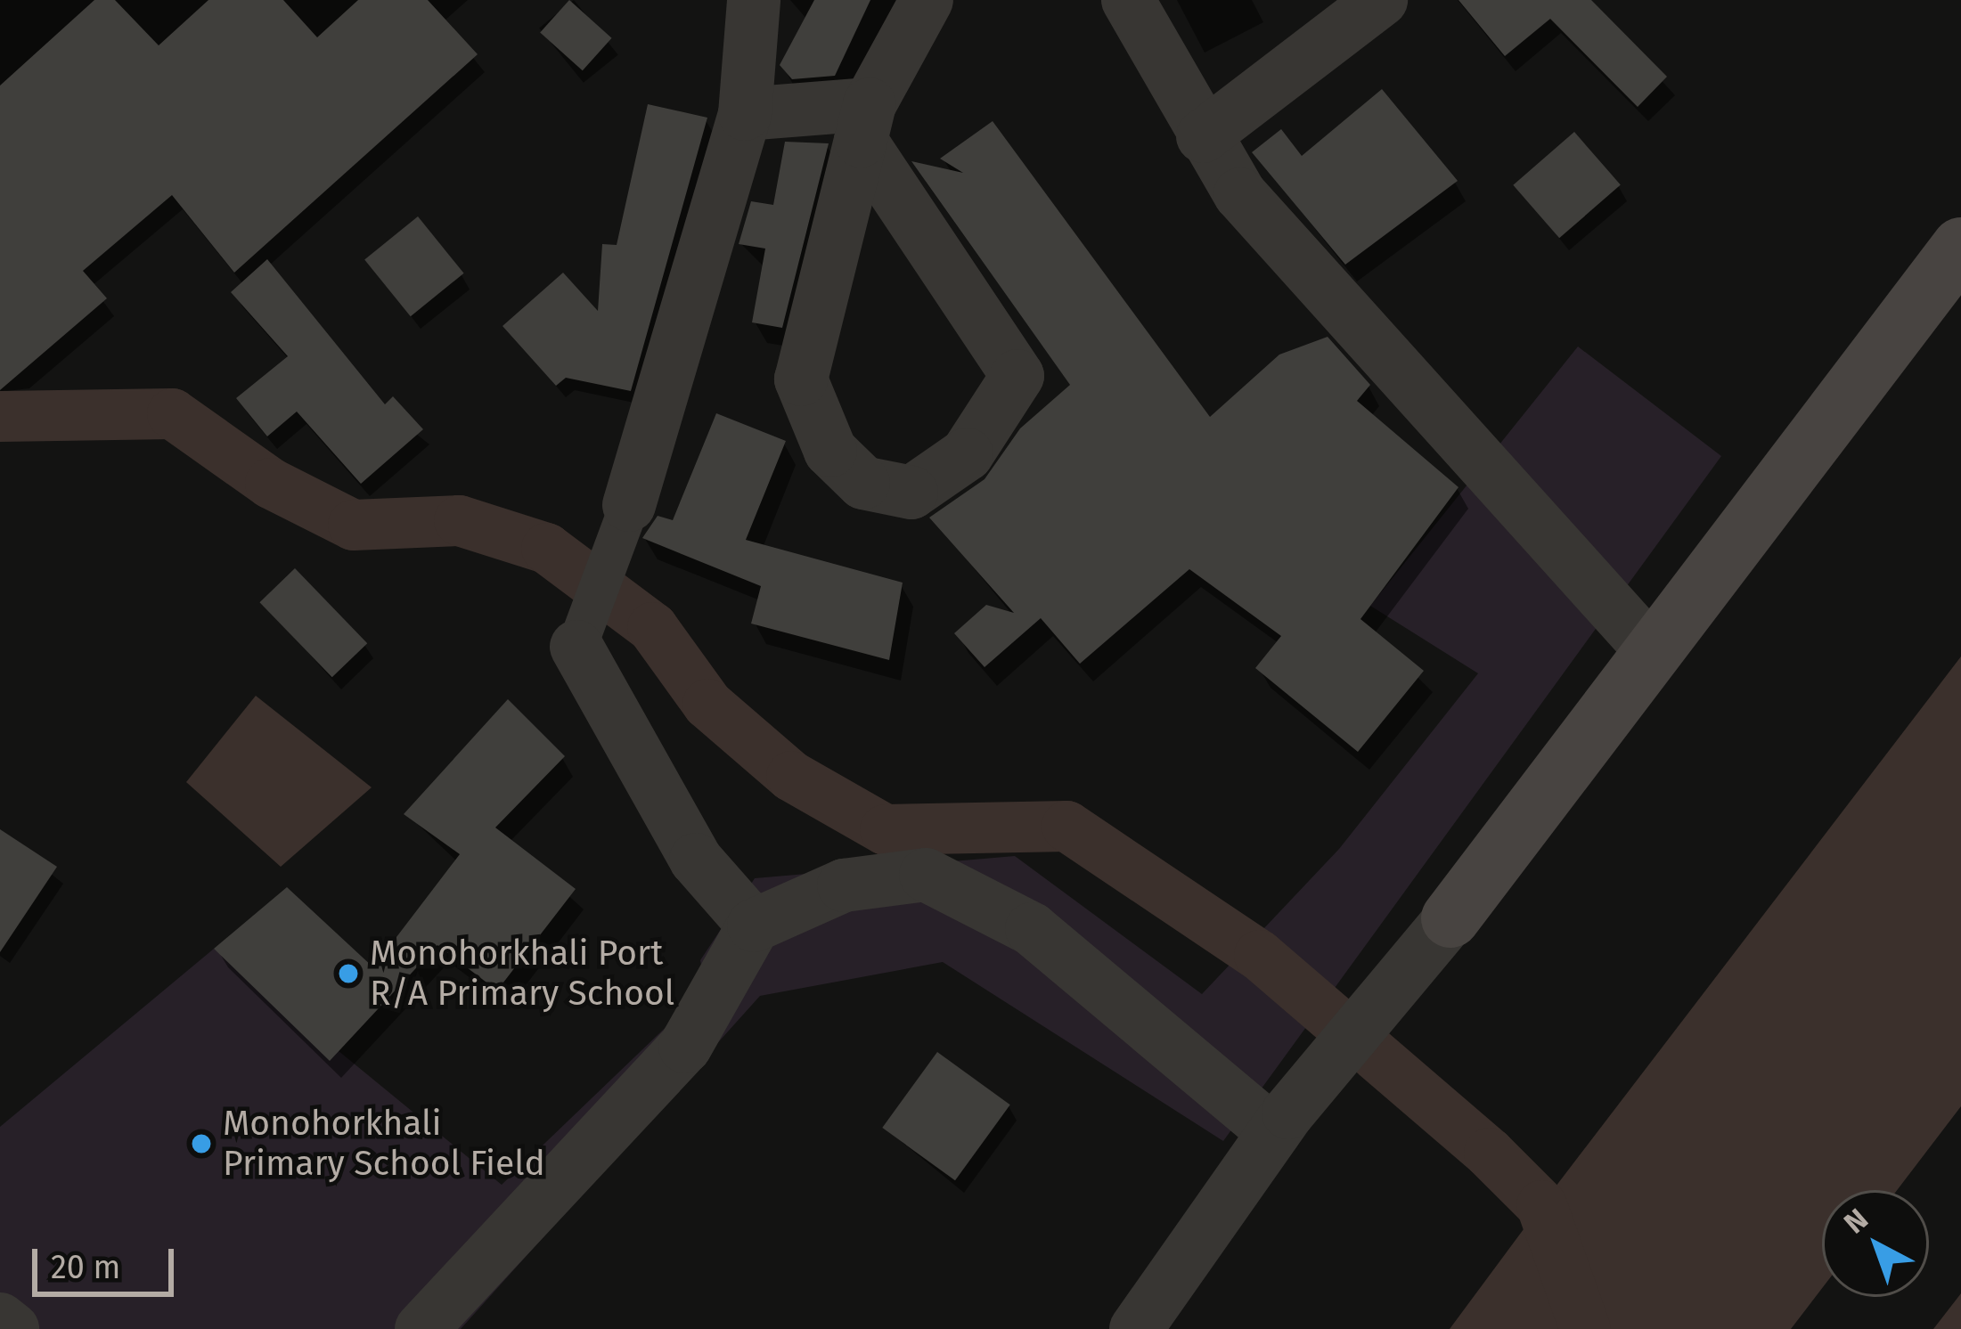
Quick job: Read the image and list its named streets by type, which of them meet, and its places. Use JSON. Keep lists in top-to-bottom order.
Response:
{
  "places": ["Monohorkhali Port R/A Primary School", "Monohorkhali Primary School Field"],
  "scale_bar": "20 m",
  "north": "top left"
}
